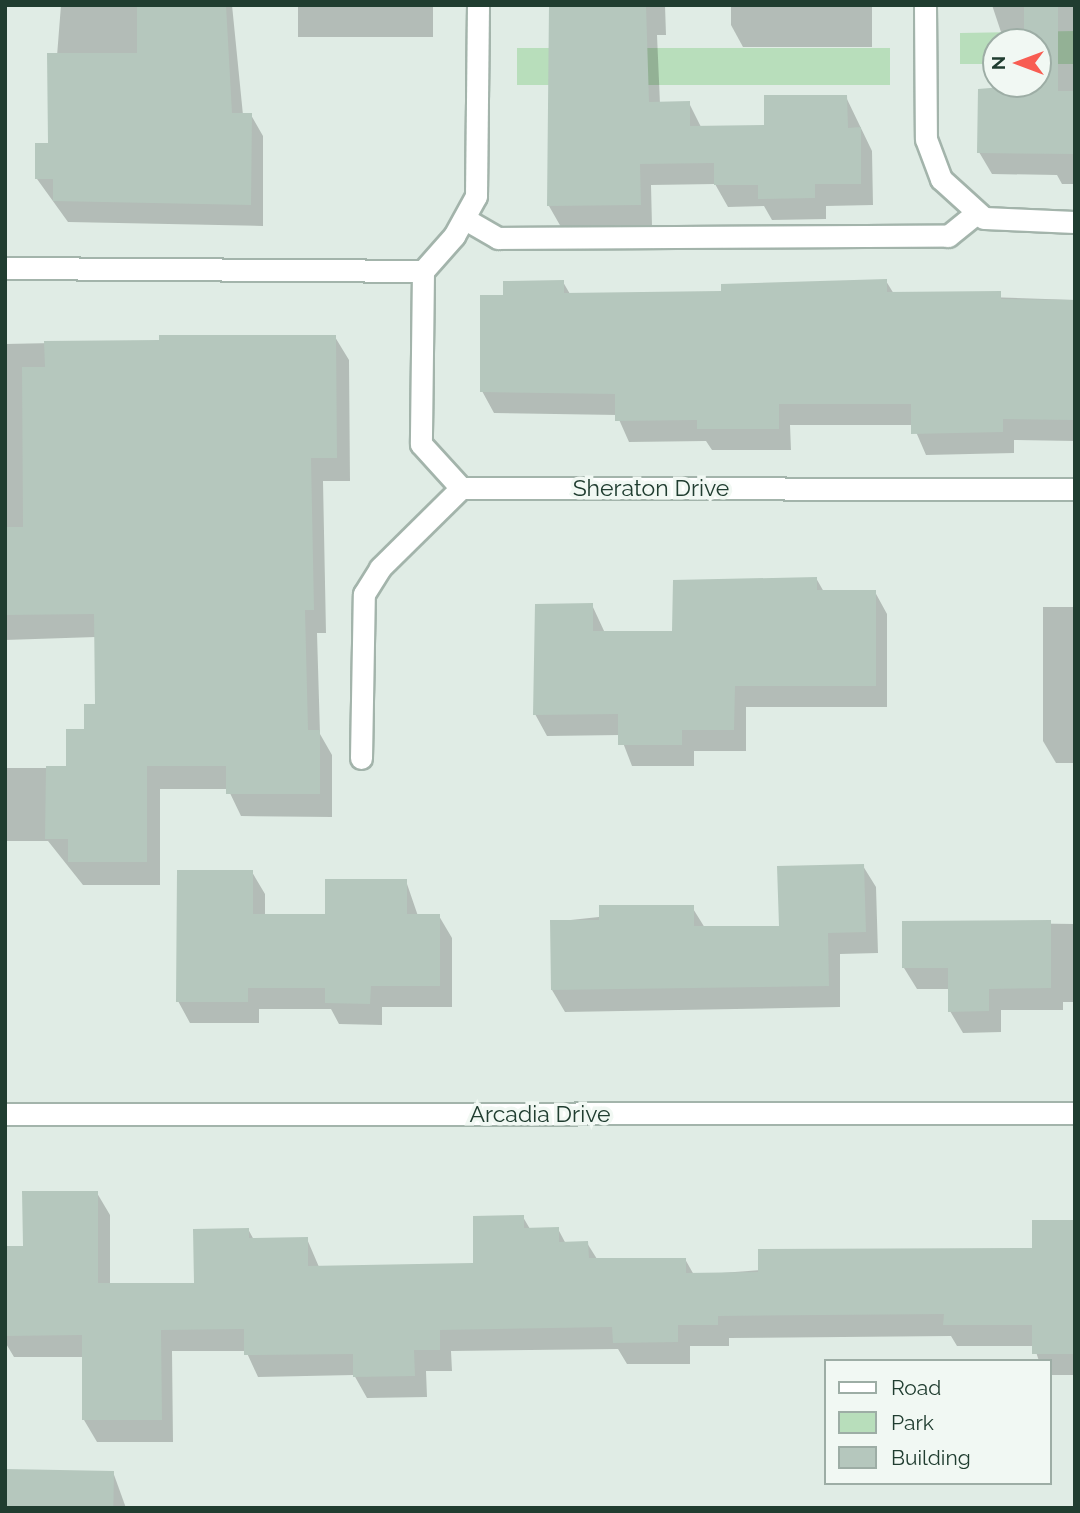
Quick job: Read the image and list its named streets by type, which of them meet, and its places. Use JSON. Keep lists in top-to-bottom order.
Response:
{
  "streets": {
    "street": ["Sheraton Drive", "Arcadia Drive"]
  },
  "legend": ["Road", "Park", "Building"],
  "north": "left"
}
